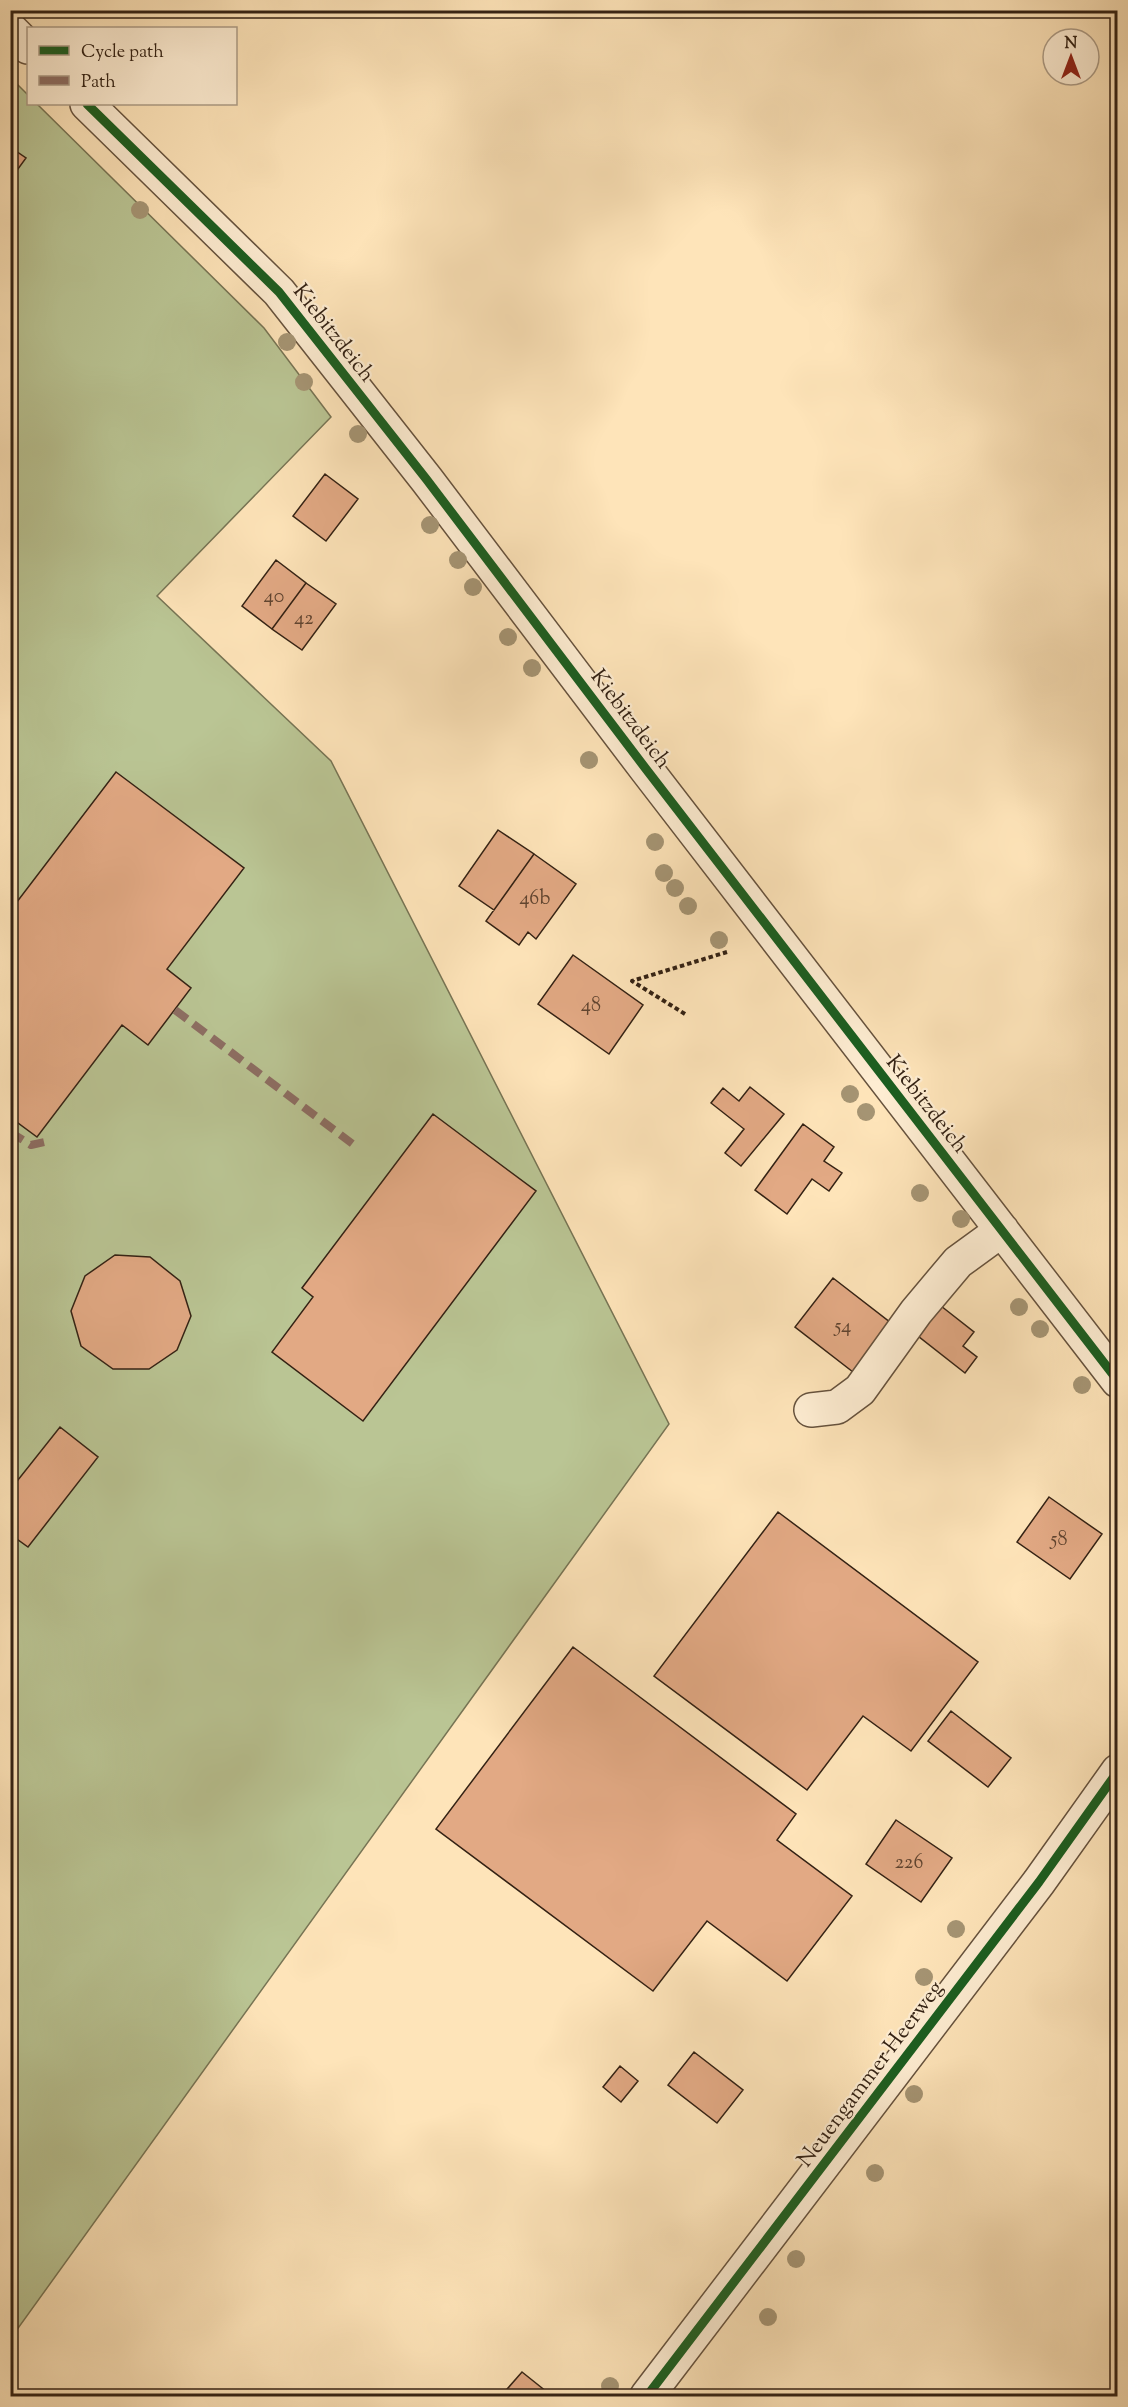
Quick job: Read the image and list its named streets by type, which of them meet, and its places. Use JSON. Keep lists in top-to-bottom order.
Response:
{
  "streets": {
    "street": ["Kiebitzdeich", "Neuengammer Heerweg"]
  },
  "house_numbers": [
    "40",
    "42",
    "46b",
    "48",
    "54",
    "58",
    "226"
  ],
  "legend": ["Cycle path", "Path"],
  "north": "top"
}
